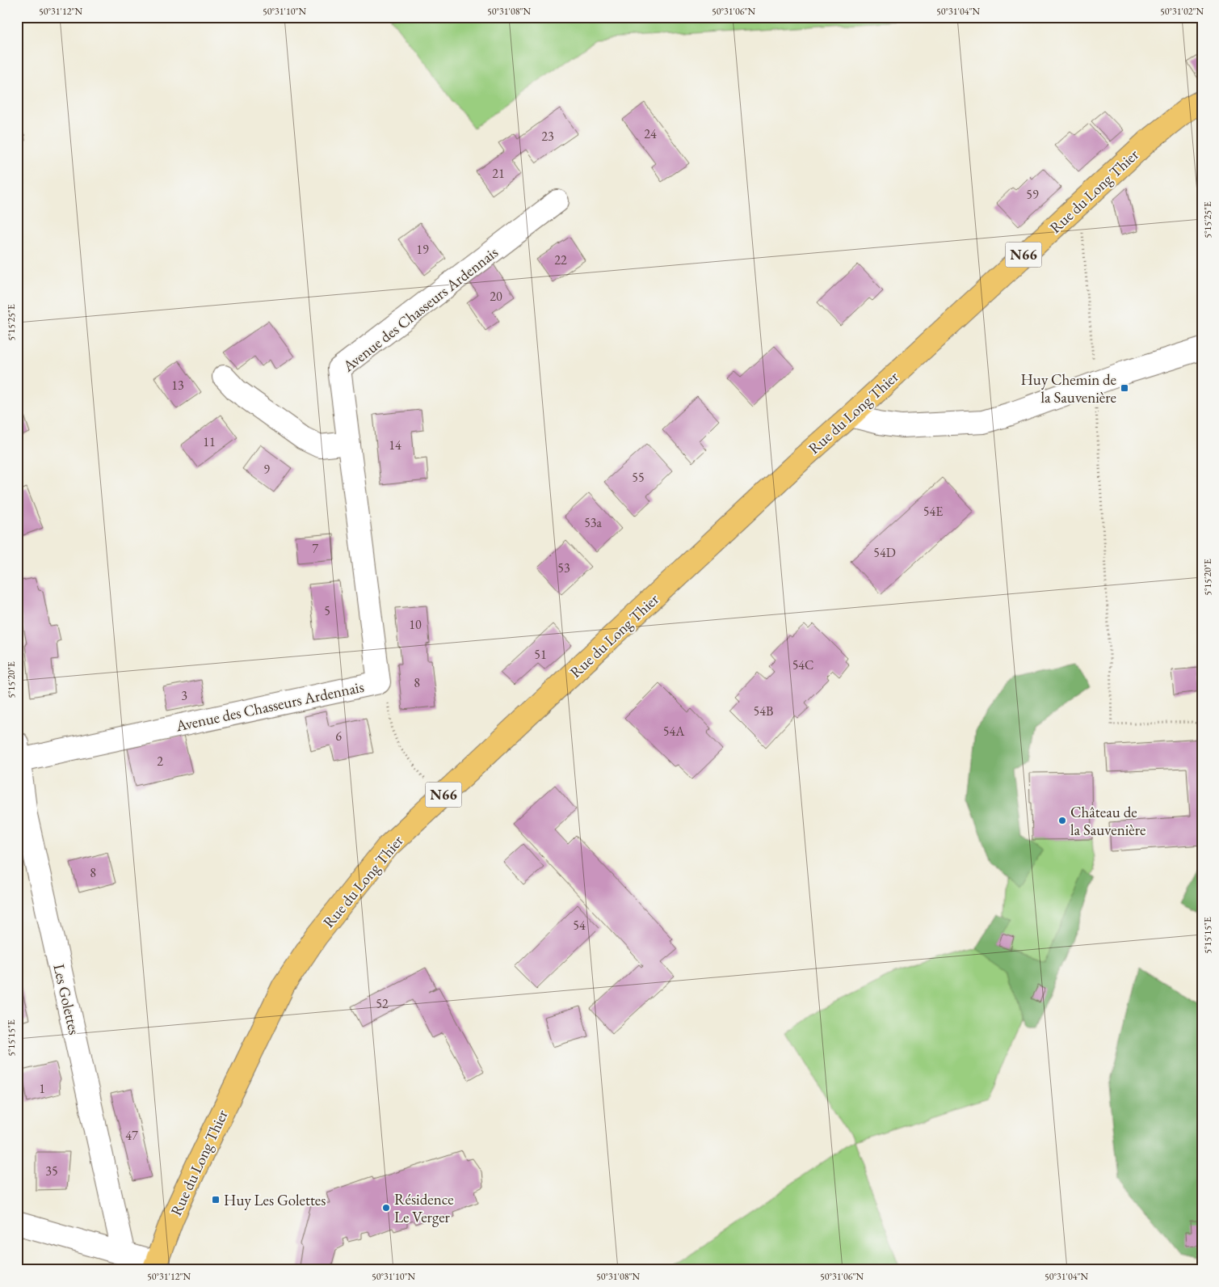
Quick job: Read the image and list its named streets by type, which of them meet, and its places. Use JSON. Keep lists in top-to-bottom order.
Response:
{
  "streets": {
    "main road": ["Rue du Long Thier", "N66"],
    "street": ["Avenue des Chasseurs Ardennais", "Les Golettes"]
  },
  "crossings": [
    ["Avenue des Chasseurs Ardennais", "Les Golettes"]
  ],
  "places": {
    "transit": ["Huy Chemin de la Sauvenière", "Huy Les Golettes"],
    "other": ["Château de la Sauvenière", "Résidence Le Verger"]
  },
  "house_numbers": [
    "24",
    "23",
    "21",
    "59",
    "19",
    "22",
    "20",
    "13",
    "11",
    "14",
    "9",
    "55",
    "54E",
    "53a",
    "7",
    "54D",
    "53",
    "5",
    "10",
    "51",
    "54C",
    "8",
    "3",
    "54B",
    "54A",
    "6",
    "2",
    "8",
    "54",
    "52",
    "1",
    "47",
    "35"
  ],
  "coordinates": [
    "50°31'12\"N",
    "50°31'10\"N",
    "50°31'08\"N",
    "50°31'06\"N",
    "50°31'04\"N",
    "50°31'02\"N",
    "5°15'25\"E",
    "5°15'20\"E",
    "5°15'15\"E"
  ]
}
